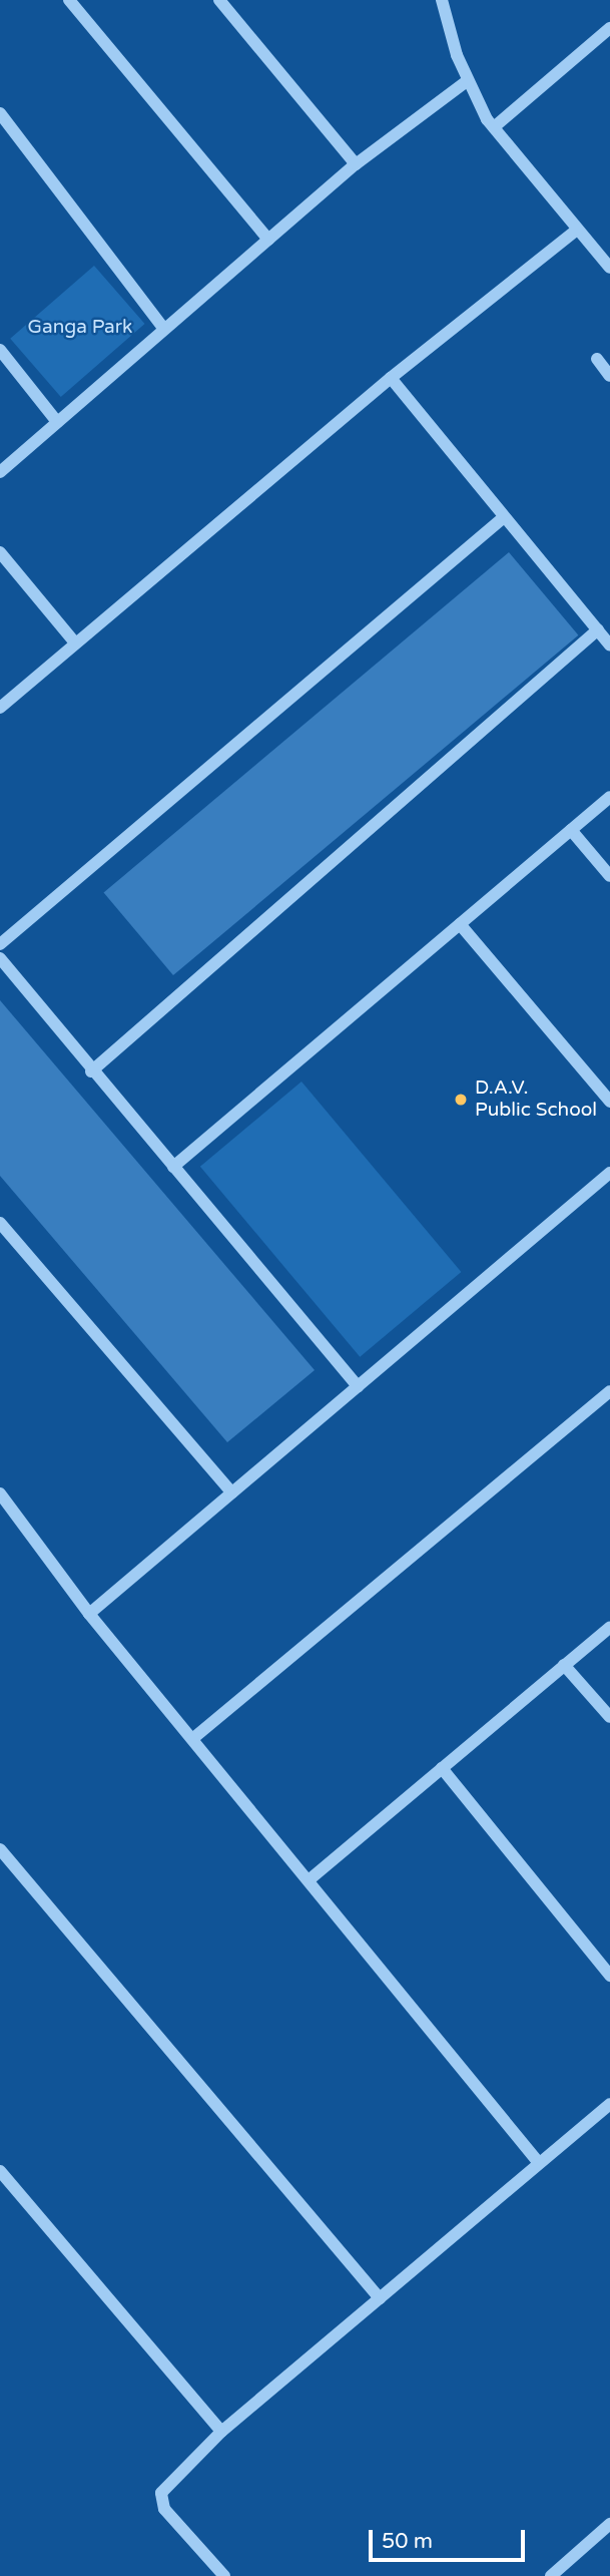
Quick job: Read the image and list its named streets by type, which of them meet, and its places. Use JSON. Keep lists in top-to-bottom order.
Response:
{
  "parks": ["Ganga Park"],
  "places": ["D.A.V. Public School"],
  "scale_bar": "50 m"
}
